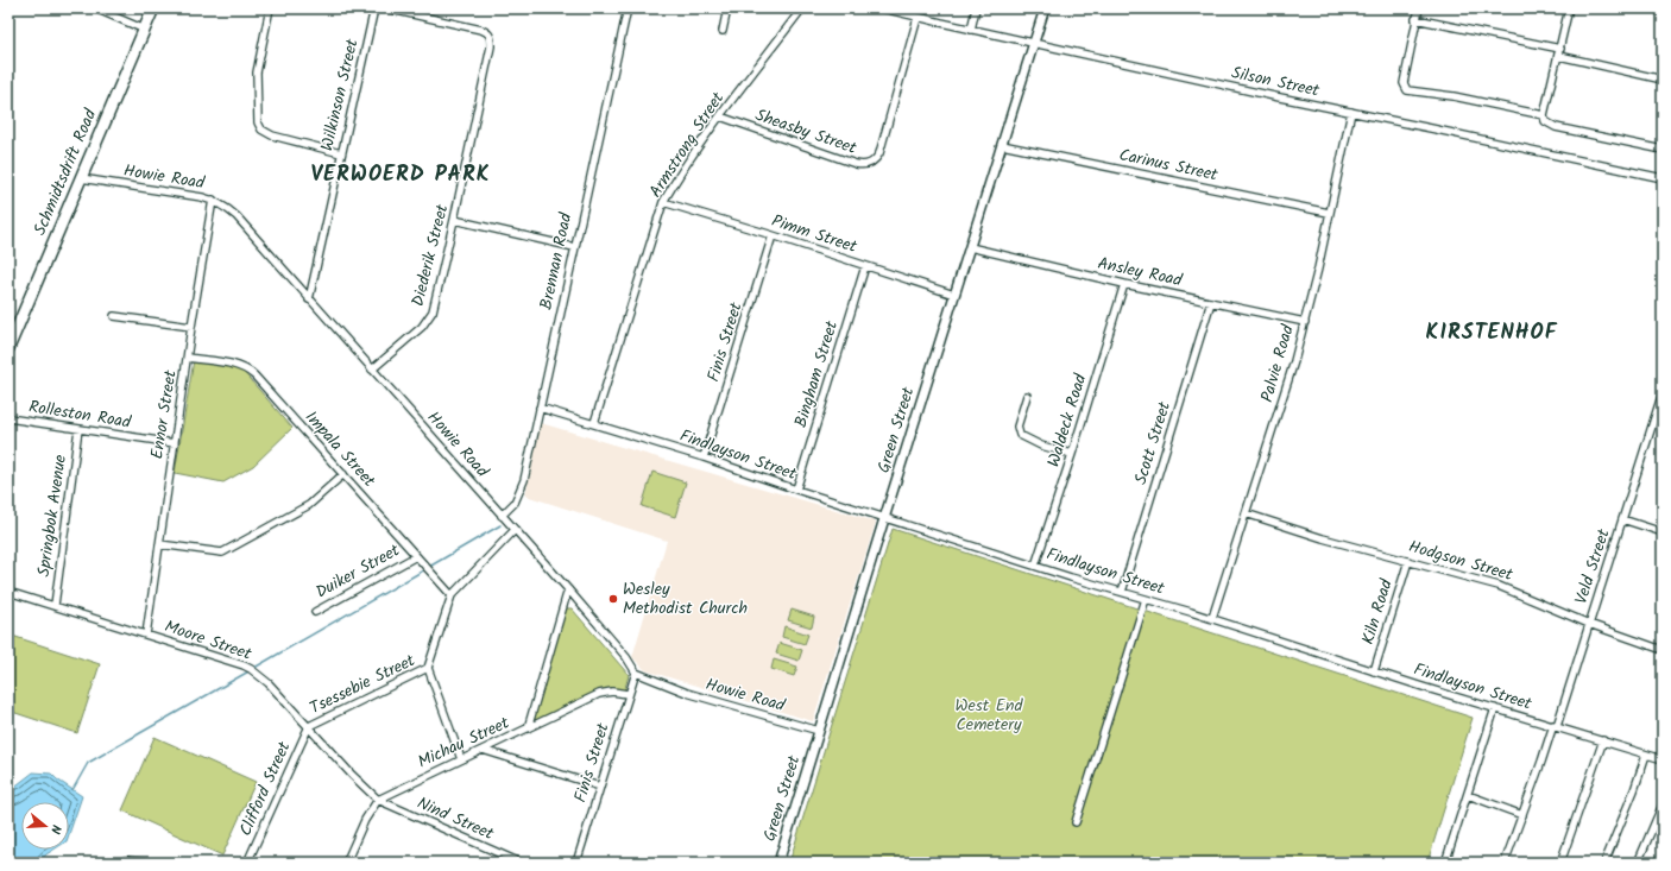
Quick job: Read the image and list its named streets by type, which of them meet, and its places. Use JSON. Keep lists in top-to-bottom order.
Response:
{
  "streets": {
    "highway": ["Schmidtsdrift Road"],
    "street": [
      "Silson Street",
      "Wilkinson Street",
      "Sheasby Street",
      "Armstrong Street",
      "Carinus Street",
      "Howie Road",
      "Pimm Street",
      "Diederik Street",
      "Brennan Road",
      "Ansley Road",
      "Finis Street",
      "Palvie Road",
      "Bingham Street",
      "Rolleston Road",
      "Ennor Street",
      "Waldeck Road",
      "Green Street",
      "Scott Street",
      "Impala Street",
      "Findlayson Street",
      "Springbok Avenue",
      "Hodgson Street",
      "Veld Street",
      "Duiker Street",
      "Kiln Road",
      "Moore Street",
      "Tsessebie Street",
      "Michau Street",
      "Clifford Street",
      "Nind Street"
    ]
  },
  "crossings": [
    ["Silson Street", "Sheasby Street"],
    ["Silson Street", "Palvie Road"],
    ["Silson Street", "Green Street"],
    ["Wilkinson Street", "Howie Road"],
    ["Sheasby Street", "Armstrong Street"],
    ["Armstrong Street", "Pimm Street"],
    ["Armstrong Street", "Findlayson Street"],
    ["Carinus Street", "Palvie Road"],
    ["Carinus Street", "Green Street"],
    ["Schmidtsdrift Road", "Howie Road"],
    ["Howie Road", "Diederik Street"],
    ["Howie Road", "Brennan Road"],
    ["Howie Road", "Finis Street"],
    ["Howie Road", "Ennor Street"],
    ["Howie Road", "Green Street"],
    ["Pimm Street", "Finis Street"],
    ["Pimm Street", "Bingham Street"],
    ["Pimm Street", "Green Street"],
    ["Brennan Road", "Findlayson Street"],
    ["Ansley Road", "Palvie Road"],
    ["Ansley Road", "Waldeck Road"],
    ["Ansley Road", "Green Street"],
    ["Ansley Road", "Scott Street"],
    ["Finis Street", "Findlayson Street"],
    ["Finis Street", "Michau Street"],
    ["Palvie Road", "Findlayson Street"],
    ["Palvie Road", "Hodgson Street"],
    ["Bingham Street", "Findlayson Street"],
    ["Rolleston Road", "Ennor Street"],
    ["Rolleston Road", "Springbok Avenue"],
    ["Ennor Street", "Impala Street"],
    ["Ennor Street", "Moore Street"],
    ["Waldeck Road", "Findlayson Street"],
    ["Green Street", "Findlayson Street"],
    ["Scott Street", "Findlayson Street"],
    ["Impala Street", "Duiker Street"],
    ["Findlayson Street", "Veld Street"],
    ["Findlayson Street", "Kiln Road"],
    ["Springbok Avenue", "Moore Street"],
    ["Hodgson Street", "Veld Street"],
    ["Hodgson Street", "Kiln Road"],
    ["Moore Street", "Tsessebie Street"],
    ["Moore Street", "Michau Street"],
    ["Moore Street", "Clifford Street"],
    ["Moore Street", "Nind Street"],
    ["Tsessebie Street", "Clifford Street"],
    ["Michau Street", "Nind Street"]
  ],
  "districts": ["VERWOERD PARK", "KIRSTENHOF"],
  "parks": ["West End Cemetery"],
  "places": ["Wesley Methodist Church"],
  "north": "right"
}
